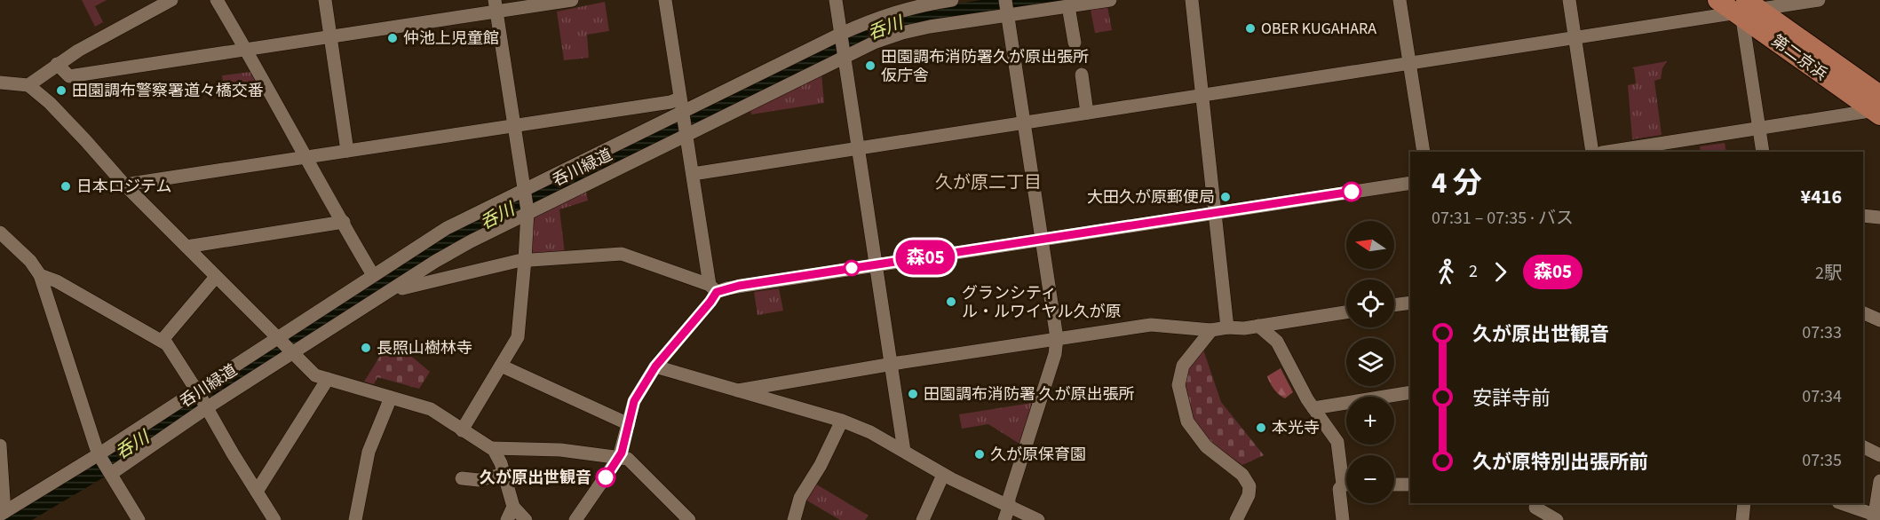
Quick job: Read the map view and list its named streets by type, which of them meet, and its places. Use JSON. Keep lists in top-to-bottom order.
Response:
{
  "streets": {
    "highway": ["第二京浜"],
    "street": ["呑川緑道"]
  },
  "districts": ["久が原二丁目"],
  "water": ["呑川"],
  "places": [
    "OBER KUGAHARA",
    "仲池上児童館",
    "田園調布消防署久が原出張所 仮庁舎",
    "田園調布警察署道々橋交番",
    "日本ロジテム",
    "大田久が原郵便局",
    "グランシティ ル・ルワイヤル久が原",
    "長照山樹林寺",
    "田園調布消防署 久が原出張所",
    "本光寺",
    "久が原保育園",
    "久が原出世観音"
  ],
  "lines": ["bus line 森05"],
  "north": "left",
  "page": {
    "on_map": "森05",
    "heading": ["4 分", "07:31 – 07:35 · バス", "¥416"],
    "map_buttons": ["+", "−"],
    "legs": ["2", "森05", "2駅"],
    "list": [
      {
        "name": "久が原出世観音",
        "value": "07:33"
      },
      {
        "name": "安詳寺前",
        "value": "07:34"
      },
      {
        "name": "久が原特別出張所前",
        "value": "07:35"
      }
    ]
  }
}
